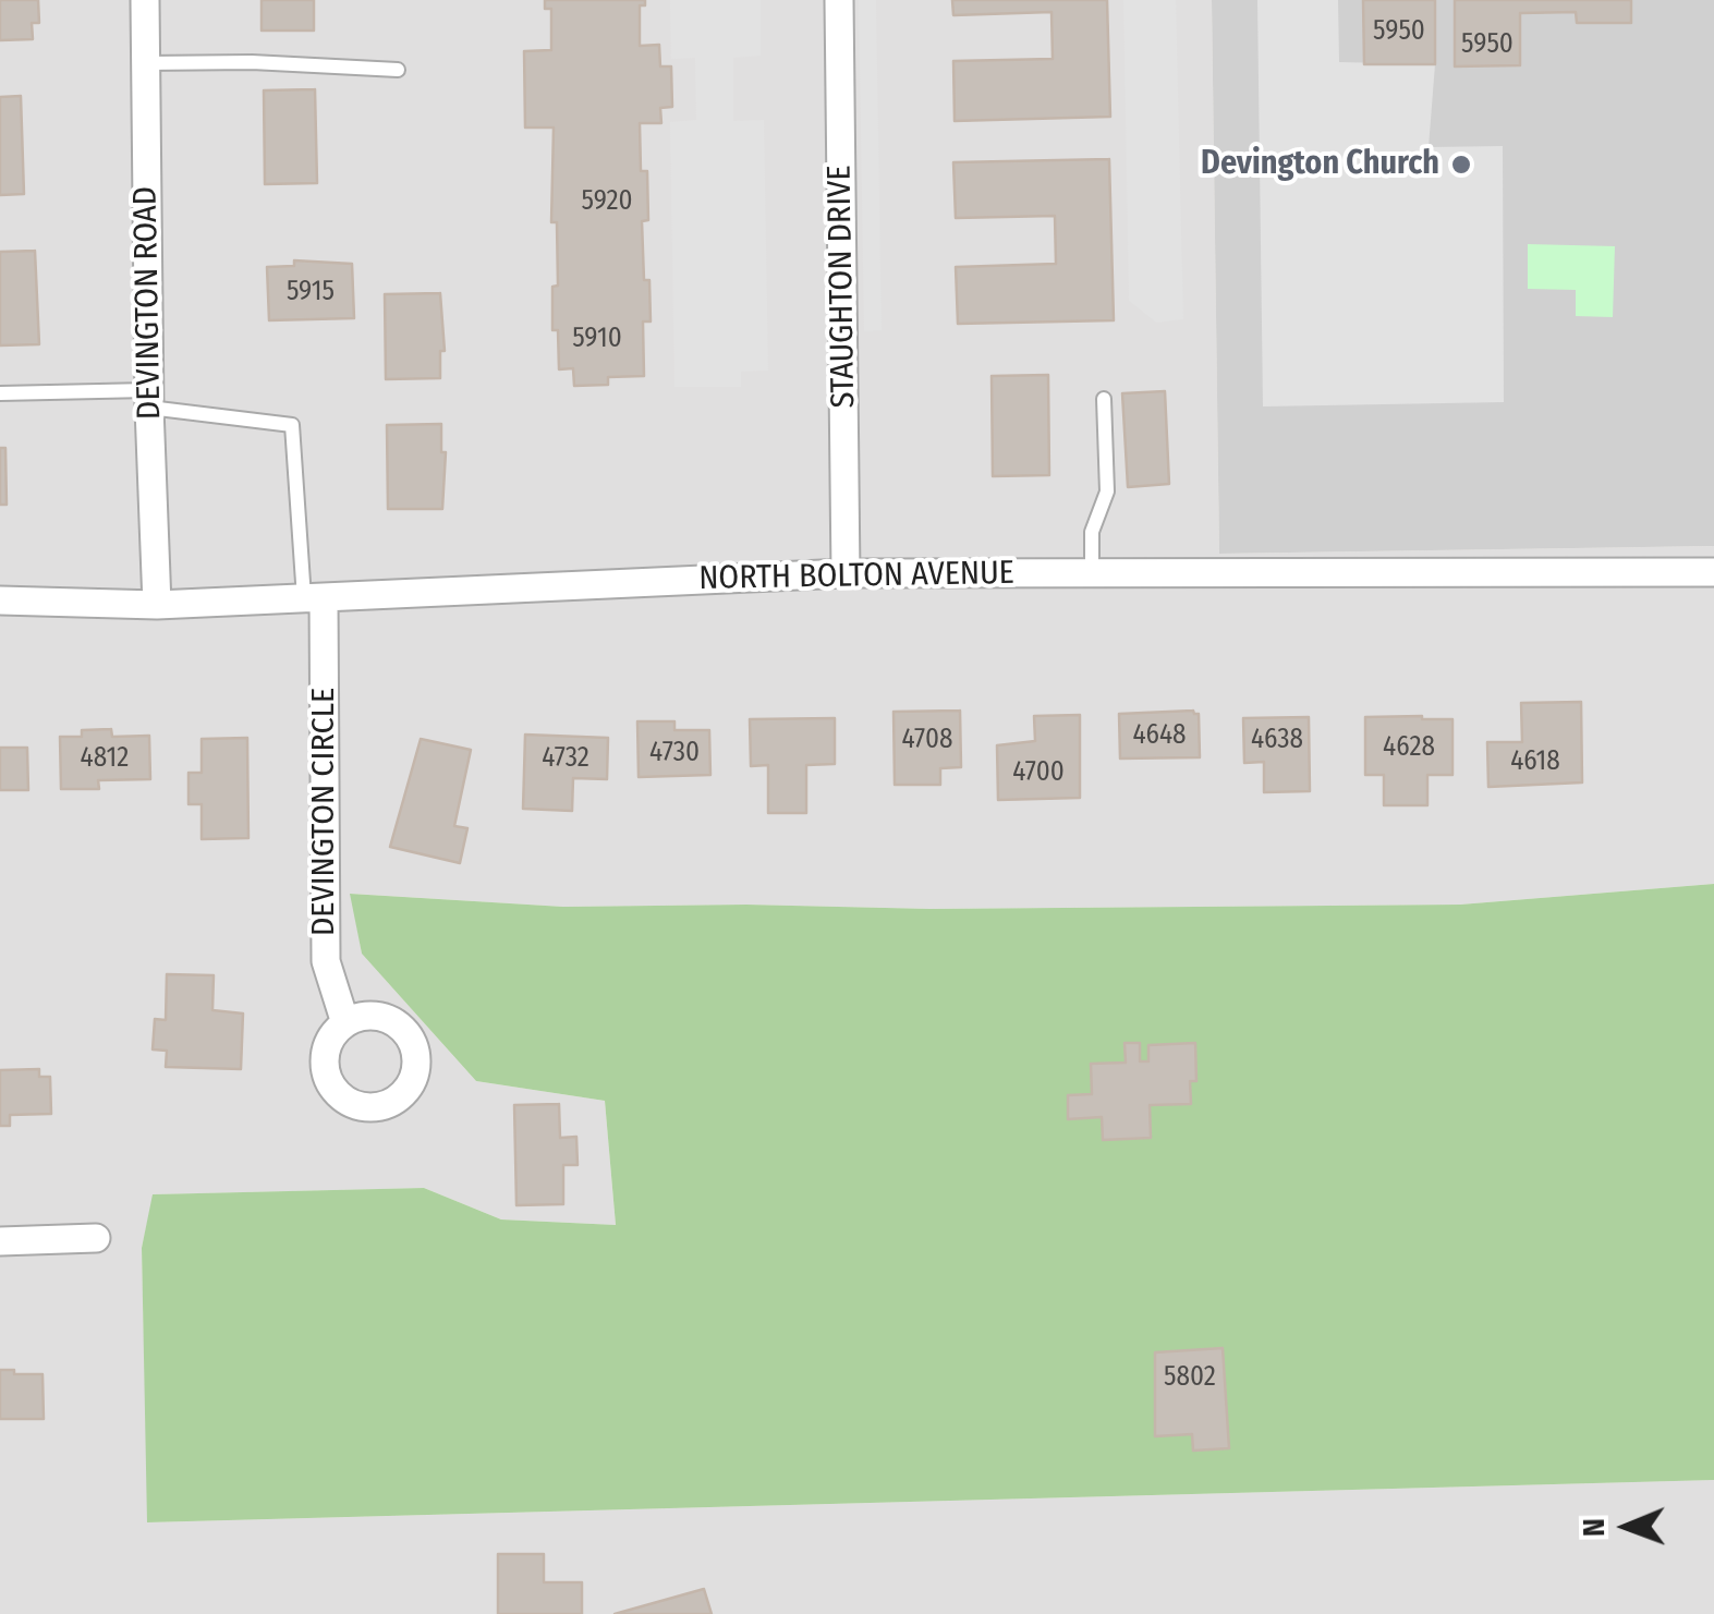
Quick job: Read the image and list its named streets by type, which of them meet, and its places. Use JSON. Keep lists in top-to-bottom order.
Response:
{
  "streets": {
    "street": [
      "STAUGHTON DRIVE",
      "DEVINGTON ROAD",
      "NORTH BOLTON AVENUE",
      "DEVINGTON CIRCLE"
    ]
  },
  "crossings": [
    ["STAUGHTON DRIVE", "NORTH BOLTON AVENUE"],
    ["DEVINGTON ROAD", "NORTH BOLTON AVENUE"],
    ["NORTH BOLTON AVENUE", "DEVINGTON CIRCLE"]
  ],
  "places": ["Devington Church"],
  "house_numbers": [
    "5950",
    "5950",
    "5920",
    "5915",
    "5910",
    "4648",
    "4708",
    "4638",
    "4628",
    "4730",
    "4812",
    "4732",
    "4618",
    "4700",
    "5802"
  ],
  "north": "left"
}
